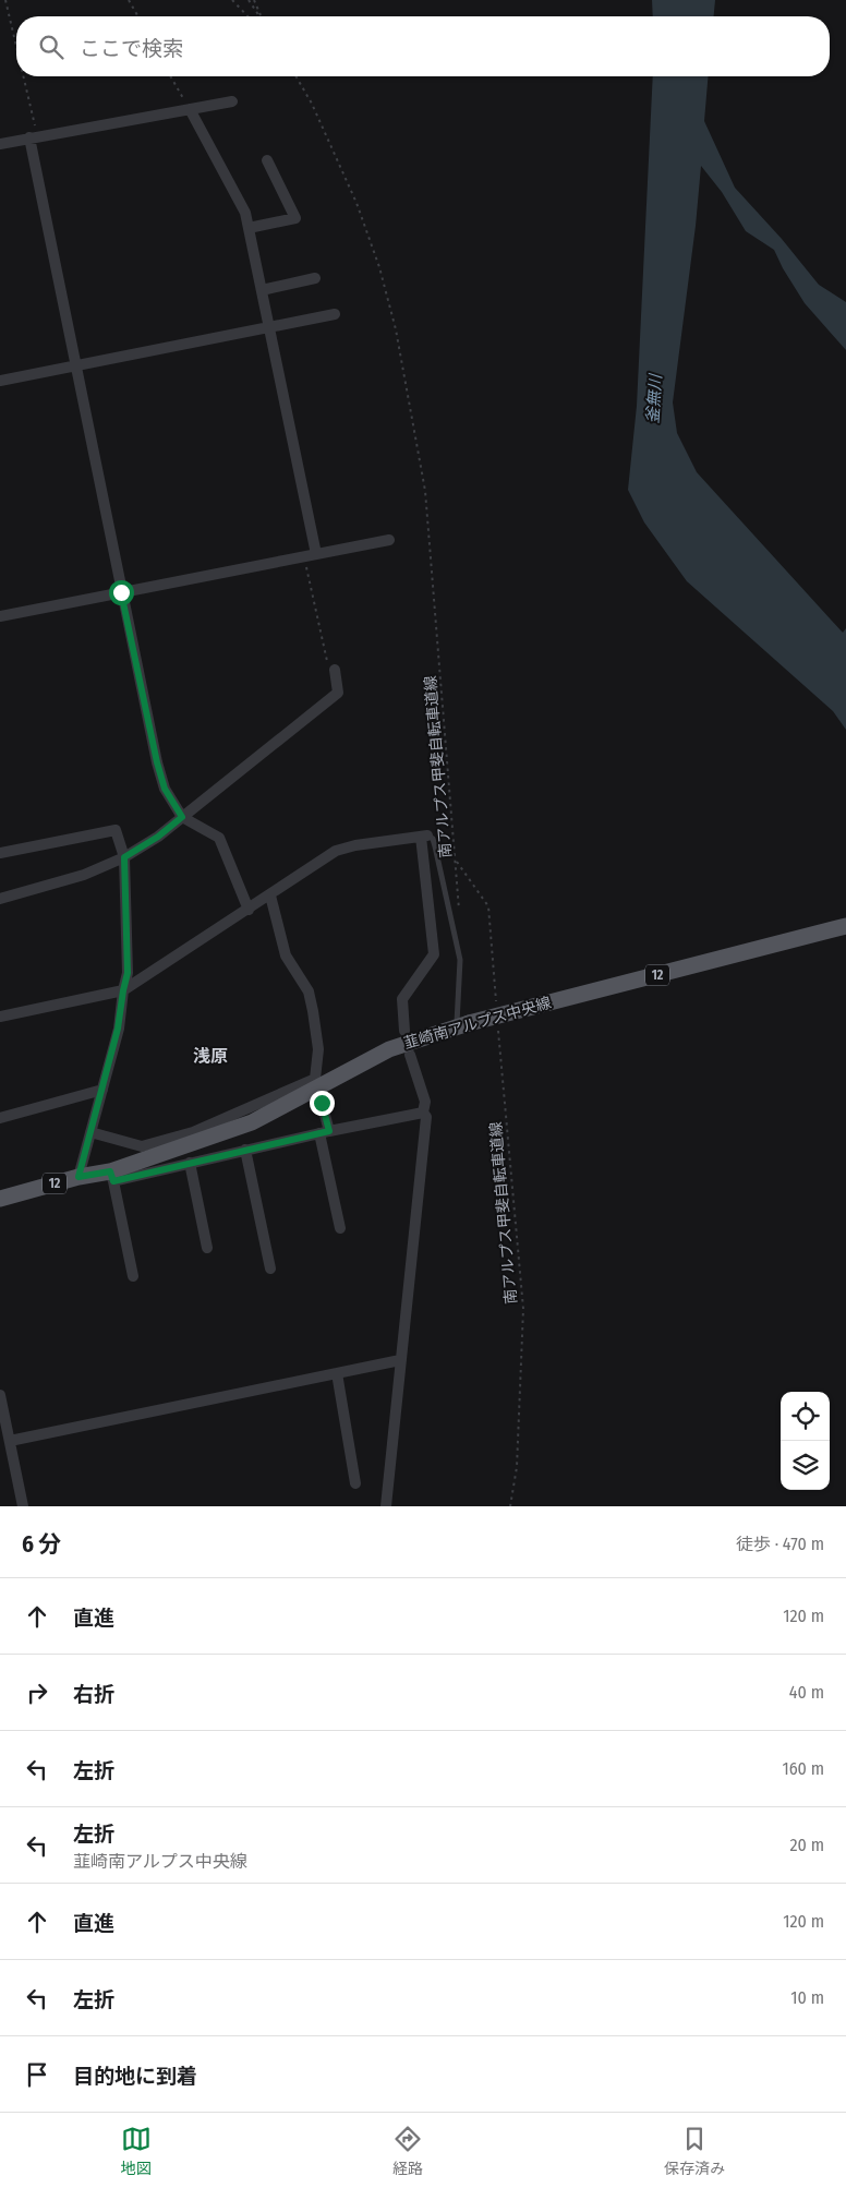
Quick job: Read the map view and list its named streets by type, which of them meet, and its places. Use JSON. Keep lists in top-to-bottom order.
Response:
{
  "streets": {
    "main road": ["12", "韮崎南アルプス中央線"],
    "path": ["南アルプス甲斐自転車道線"]
  },
  "districts": ["浅原"],
  "water": ["釜無川"],
  "page": {
    "search": "ここで検索",
    "heading": ["6 分", "徒歩 · 470 m"],
    "list": [
      ["直進", "120 m"],
      ["右折", "40 m"],
      ["左折", "160 m"],
      ["左折", "韮崎南アルプス中央線", "20 m"],
      ["直進", "120 m"],
      ["左折", "10 m"],
      "目的地に到着"
    ],
    "nav": ["地図", "経路", "保存済み"]
  }
}
